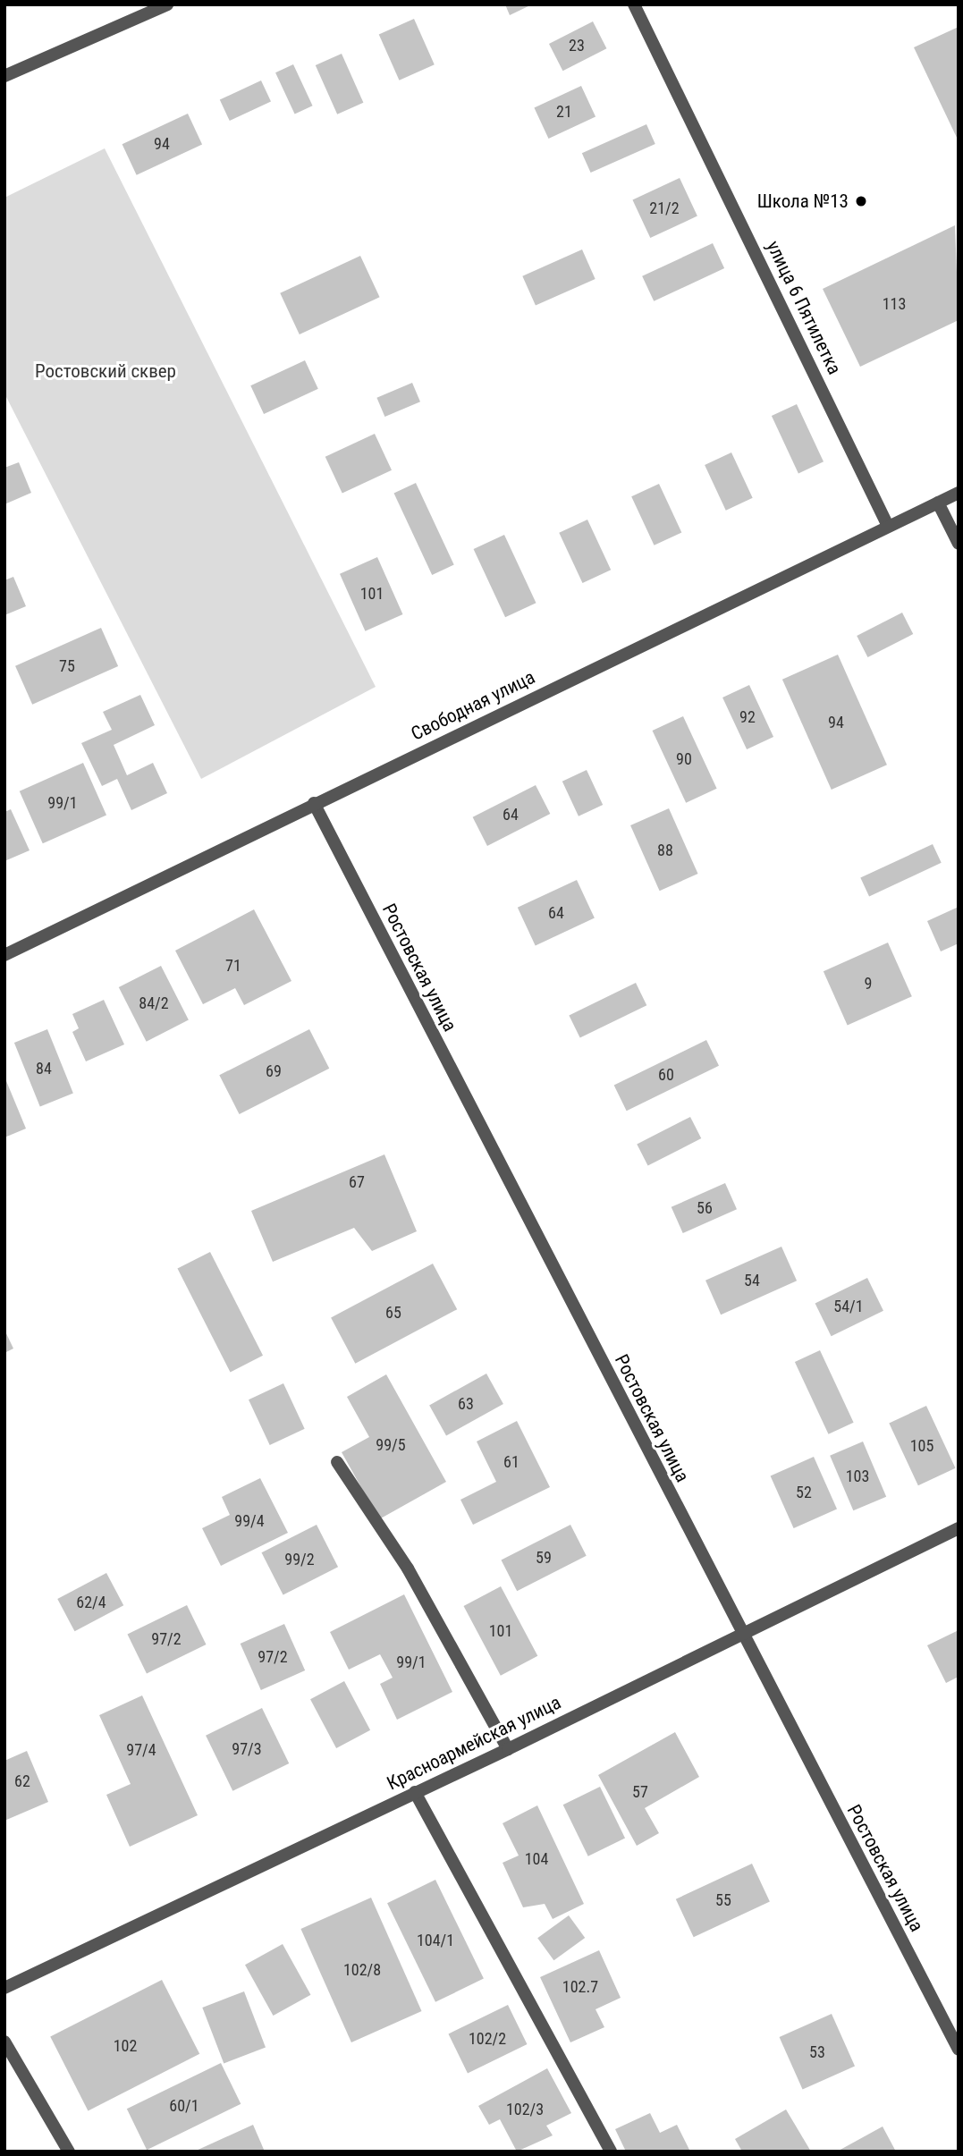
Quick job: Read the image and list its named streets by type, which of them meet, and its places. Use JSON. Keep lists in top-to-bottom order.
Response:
{
  "streets": {
    "street": [
      "улица 6 Пятилетка",
      "Свободная улица",
      "Ростовская улица",
      "Красноармейская улица"
    ]
  },
  "crossings": [
    ["улица 6 Пятилетка", "Свободная улица"],
    ["Свободная улица", "Ростовская улица"],
    ["Ростовская улица", "Красноармейская улица"]
  ],
  "parks": ["Ростовский сквер"],
  "places": ["Школа №13"],
  "house_numbers": [
    "23",
    "21",
    "94",
    "21/2",
    "113",
    "101",
    "75",
    "92",
    "94",
    "90",
    "99/1",
    "64",
    "88",
    "64",
    "71",
    "9",
    "84/2",
    "84",
    "69",
    "60",
    "67",
    "56",
    "54",
    "54/1",
    "65",
    "63",
    "99/5",
    "105",
    "61",
    "103",
    "52",
    "99/4",
    "59",
    "99/2",
    "62/4",
    "101",
    "97/2",
    "97/2",
    "99/1",
    "97/3",
    "97/4",
    "62",
    "57",
    "104",
    "55",
    "104/1",
    "102/8",
    "102.7",
    "102/2",
    "102",
    "53",
    "60/1",
    "102/3"
  ]
}
